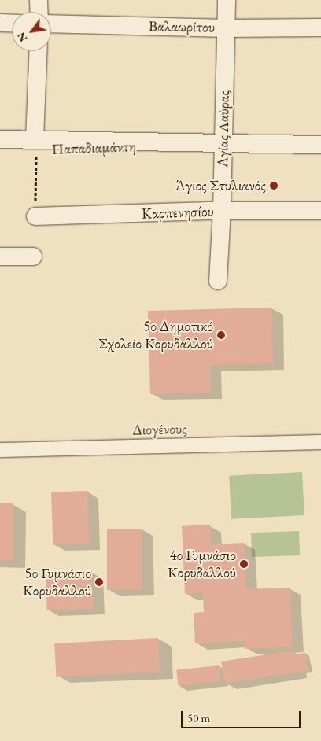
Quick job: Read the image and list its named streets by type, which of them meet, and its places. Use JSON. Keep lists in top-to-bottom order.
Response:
{
  "streets": {
    "street": [
      "Βαλαωρίτου",
      "Αγίας Λαύρας",
      "Παπαδιαμάντη",
      "Καρπενησίου",
      "Διογένους"
    ]
  },
  "crossings": [
    ["Βαλαωρίτου", "Αγίας Λαύρας"],
    ["Αγίας Λαύρας", "Παπαδιαμάντη"],
    ["Αγίας Λαύρας", "Καρπενησίου"]
  ],
  "places": [
    "Άγιος Στυλιανός",
    "5ο Δημοτικό Σχολείο Κορυδαλλού",
    "4ο Γυμνάσιο Κορυδαλλού",
    "5ο Γυμνάσιο Κορυδαλλού"
  ],
  "scale_bar": "50 m",
  "north": "bottom left"
}
